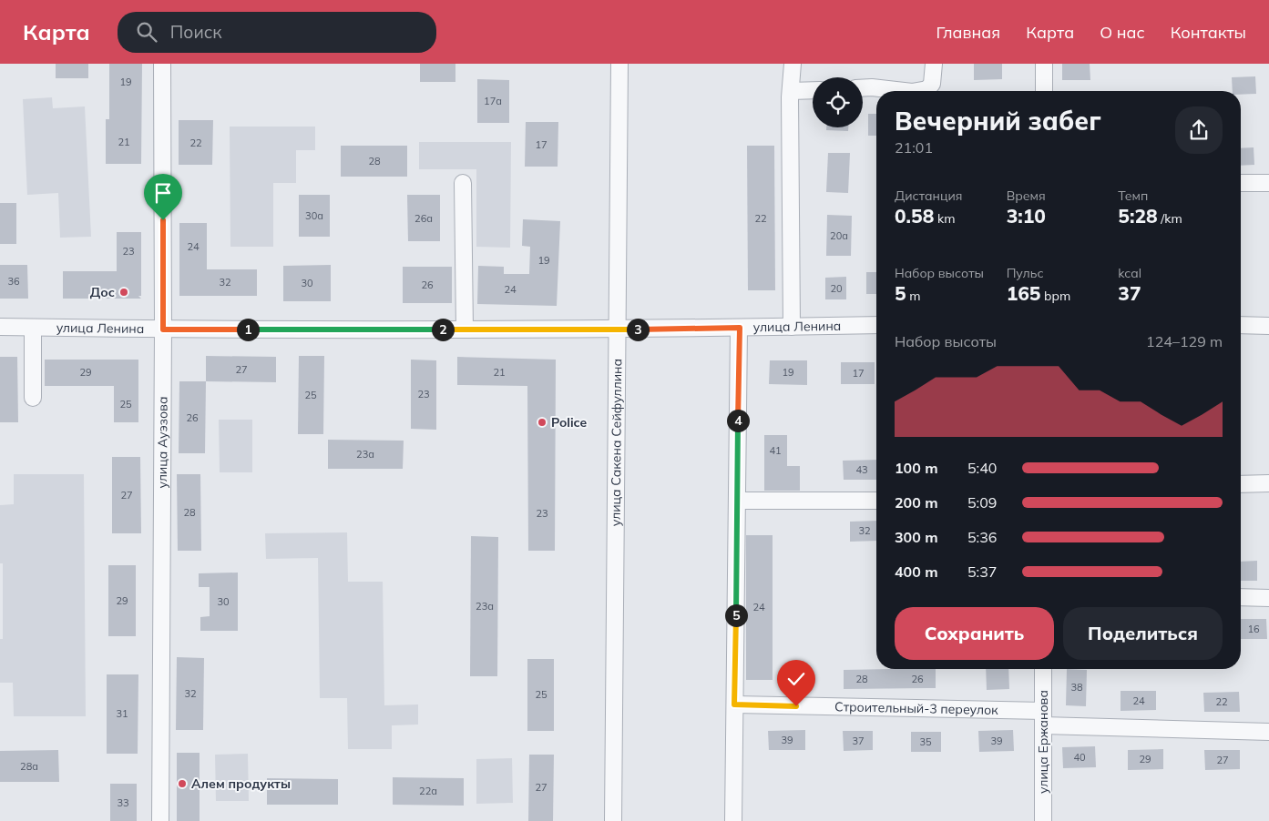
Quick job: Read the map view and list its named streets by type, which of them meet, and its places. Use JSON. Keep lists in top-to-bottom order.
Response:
{
  "streets": {
    "street": [
      "улица Ленина",
      "улица Ауэзова",
      "улица Сакена Сейфуллина",
      "Строительный-3 переулок",
      "улица Ержанова"
    ]
  },
  "crossings": [
    ["улица Ленина", "улица Ауэзова"],
    ["улица Ленина", "улица Сакена Сейфуллина"],
    ["Строительный-3 переулок", "улица Ержанова"]
  ],
  "places": ["Дос", "Police", "Алем продукты"],
  "house_numbers": [
    "19",
    "17а",
    "21",
    "22",
    "17",
    "28",
    "30а",
    "26а",
    "22",
    "20а",
    "24",
    "23",
    "19",
    "36",
    "32",
    "30",
    "26",
    "20",
    "24",
    "27",
    "29",
    "21",
    "19",
    "17",
    "23",
    "25",
    "25",
    "26",
    "41",
    "23а",
    "43",
    "27",
    "28",
    "23",
    "32",
    "29",
    "30",
    "23а",
    "24",
    "16",
    "28",
    "26",
    "38",
    "32",
    "25",
    "24",
    "22",
    "31",
    "39",
    "37",
    "39",
    "35",
    "40",
    "29",
    "27",
    "28а",
    "27",
    "22а",
    "33"
  ],
  "page": {
    "header": "Карта",
    "search": "Поиск",
    "nav": [
      "Главная",
      "Карта",
      "О нас",
      "Контакты"
    ],
    "heading": ["Вечерний забег", "21:01"],
    "stats": [
      ["Дистанция", "0.58 km"],
      ["Время", "3:10"],
      ["Темп", "5:28 /km"],
      ["Набор высоты", "5 m"],
      ["Пульс", "165 bpm"],
      ["kcal", "37"]
    ],
    "pins": [
      "1",
      "2",
      "3",
      "4",
      "5"
    ],
    "chart": ["Набор высоты", "124–129 m"],
    "list": [
      {
        "name": "100 m",
        "note": "5:40"
      },
      {
        "name": "200 m",
        "note": "5:09"
      },
      {
        "name": "300 m",
        "note": "5:36"
      },
      {
        "name": "400 m",
        "note": "5:37"
      }
    ],
    "buttons": ["Сохранить", "Поделиться"]
  }
}
